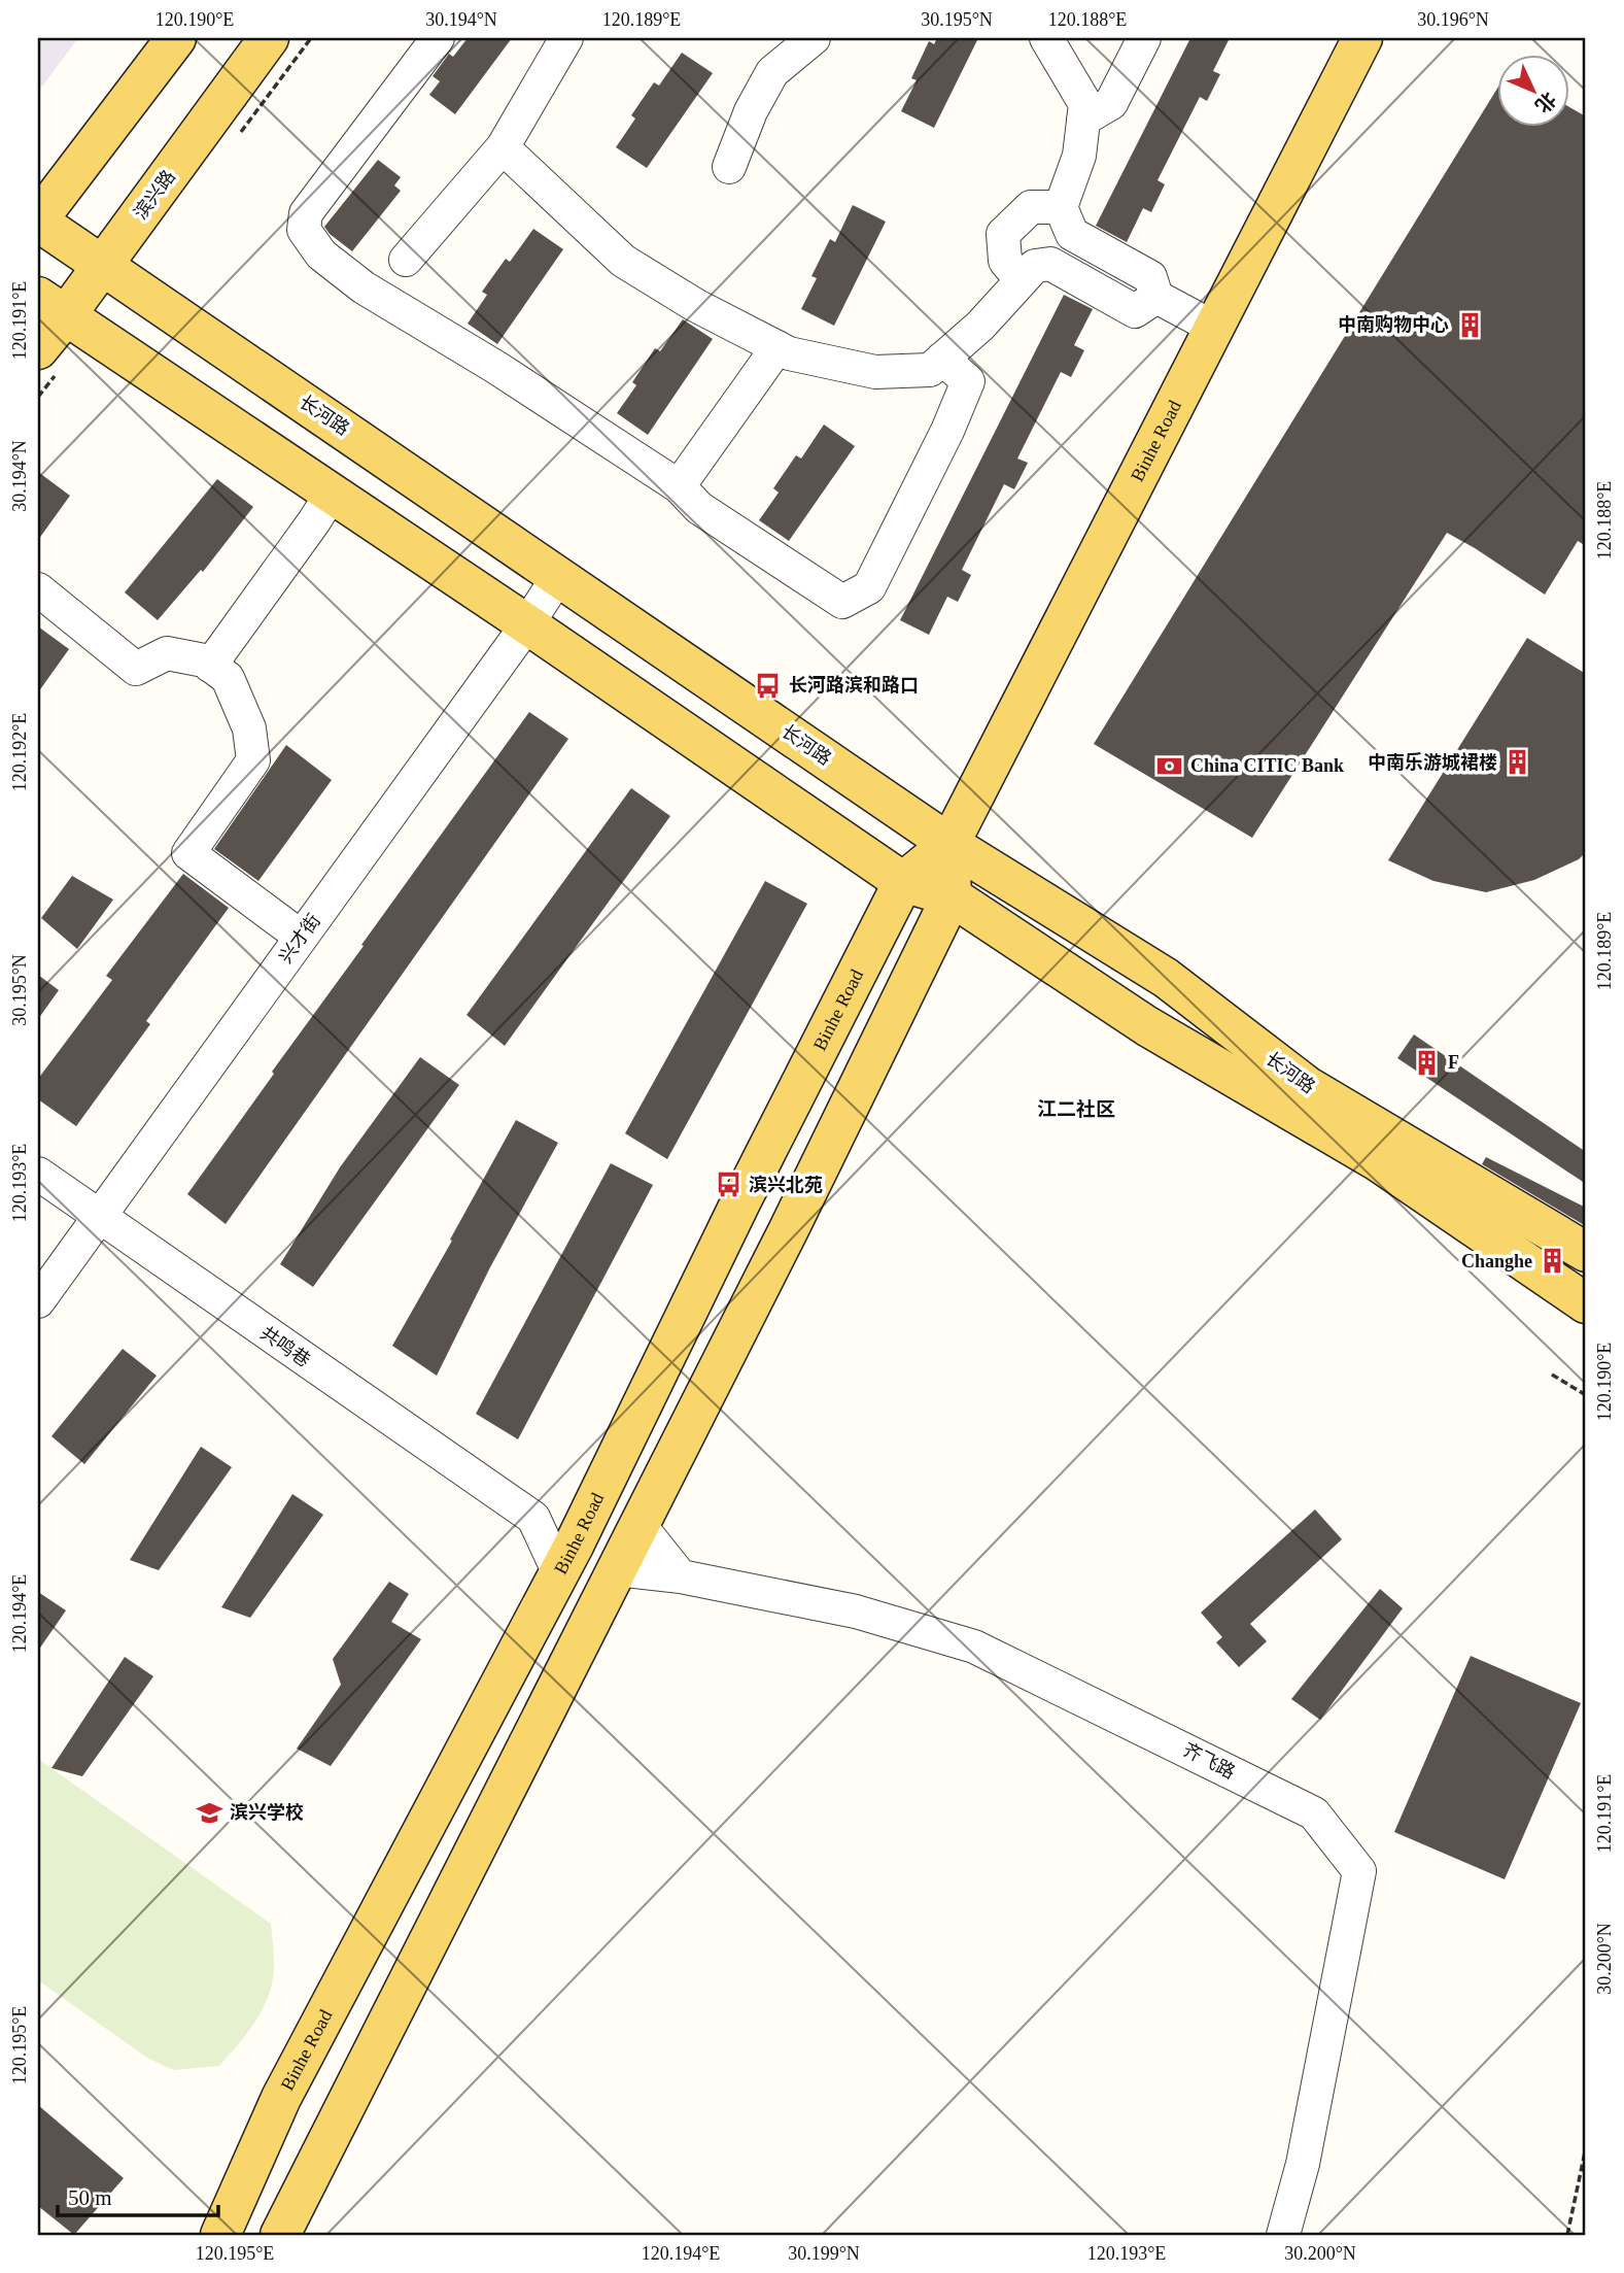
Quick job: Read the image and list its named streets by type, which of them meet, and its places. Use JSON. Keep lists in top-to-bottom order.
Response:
{
  "streets": {
    "main road": ["滨兴路", "长河路", "Binhe Road"],
    "street": ["兴才街", "共鸣巷", "齐飞路"]
  },
  "crossings": [
    ["滨兴路", "长河路"],
    ["长河路", "Binhe Road"],
    ["长河路", "兴才街"],
    ["Binhe Road", "齐飞路"],
    ["兴才街", "共鸣巷"]
  ],
  "districts": ["江二社区"],
  "places": {
    "building": [
      "中南购物中心",
      "中南乐游城裙楼",
      "F",
      "Changhe"
    ],
    "bus stop": ["长河路滨和路口", "滨兴北苑"],
    "bank": ["China CITIC Bank"],
    "school or university": ["滨兴学校"]
  },
  "scale_bar": "50 m",
  "north": "bottom right",
  "coordinates": [
    "120.190°E",
    "30.194°N",
    "120.189°E",
    "30.195°N",
    "120.188°E",
    "30.196°N",
    "120.191°E",
    "120.192°E",
    "120.193°E",
    "120.194°E",
    "30.200°N",
    "120.195°E",
    "30.199°N"
  ]
}
